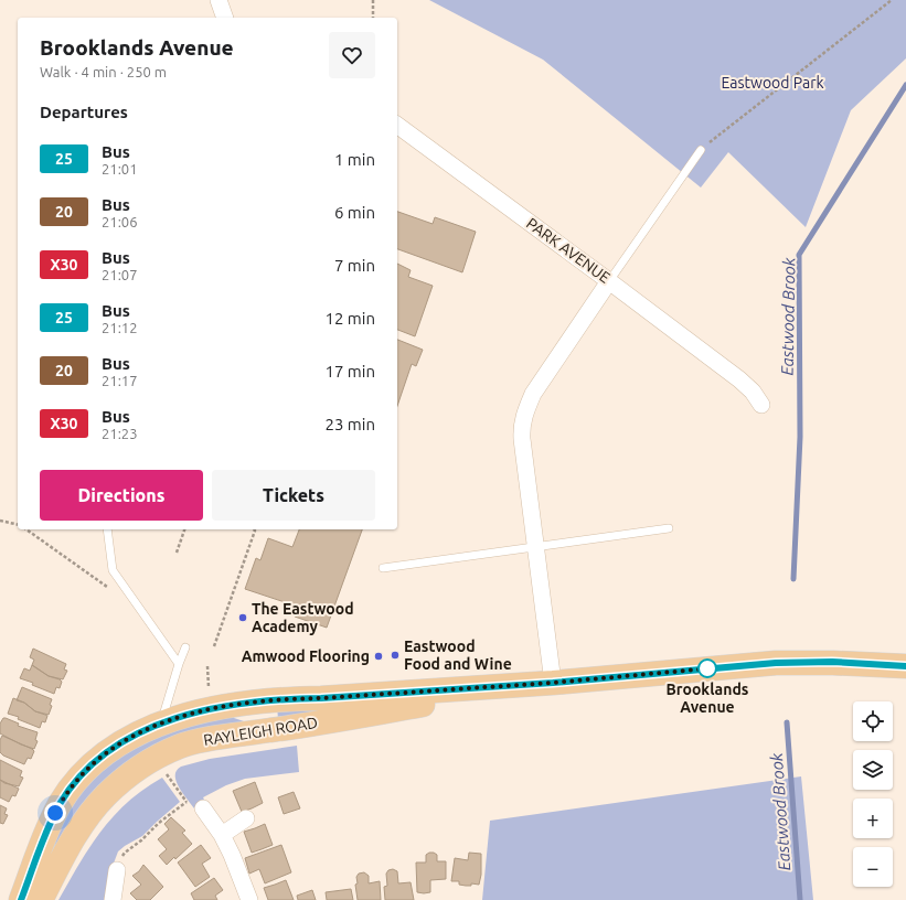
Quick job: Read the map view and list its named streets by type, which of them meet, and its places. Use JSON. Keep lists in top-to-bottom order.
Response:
{
  "streets": {
    "main road": ["RAYLEIGH ROAD"],
    "street": ["PARK AVENUE"]
  },
  "water": ["Eastwood Brook"],
  "parks": ["Eastwood Park"],
  "places": [
    "The Eastwood Academy",
    "Eastwood Food and Wine",
    "Amwood Flooring",
    "Brooklands Avenue"
  ],
  "lines": ["bus line 25"],
  "page": {
    "heading": [
      ["Brooklands Avenue", "Walk · 4 min · 250 m"],
      "Departures"
    ],
    "list": [
      {
        "mark": "25",
        "name": "Bus",
        "note": "21:01",
        "value": "1 min"
      },
      {
        "mark": "20",
        "name": "Bus",
        "note": "21:06",
        "value": "6 min"
      },
      {
        "mark": "X30",
        "name": "Bus",
        "note": "21:07",
        "value": "7 min"
      },
      {
        "mark": "25",
        "name": "Bus",
        "note": "21:12",
        "value": "12 min"
      },
      {
        "mark": "20",
        "name": "Bus",
        "note": "21:17",
        "value": "17 min"
      },
      {
        "mark": "X30",
        "name": "Bus",
        "note": "21:23",
        "value": "23 min"
      }
    ],
    "buttons": ["Directions", "Tickets"],
    "map_buttons": ["+", "−"]
  }
}
